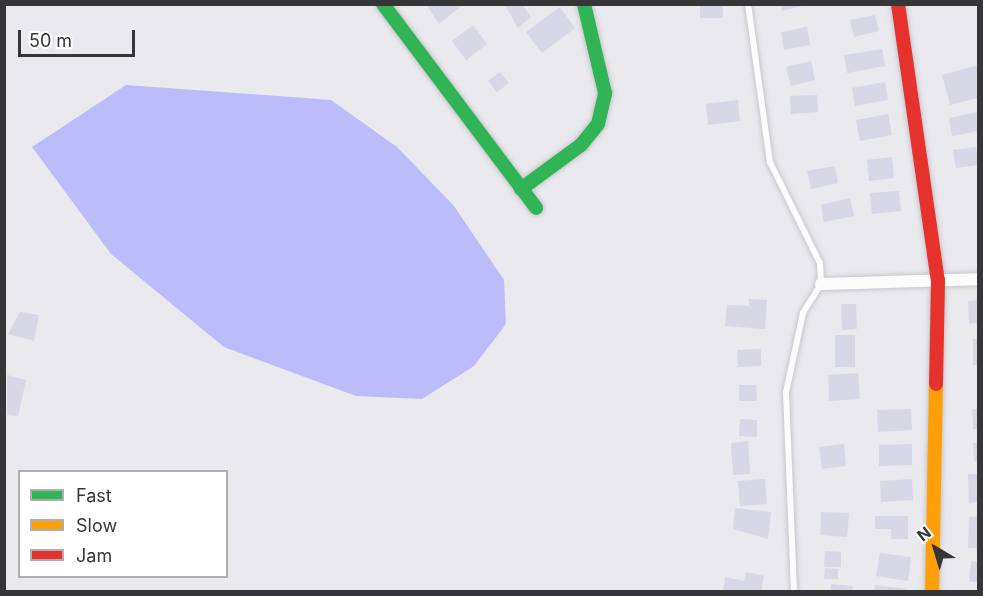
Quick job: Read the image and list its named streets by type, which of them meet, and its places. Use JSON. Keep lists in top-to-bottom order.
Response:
{
  "legend": ["Fast", "Slow", "Jam"],
  "scale_bar": "50 m",
  "north": "top left"
}
